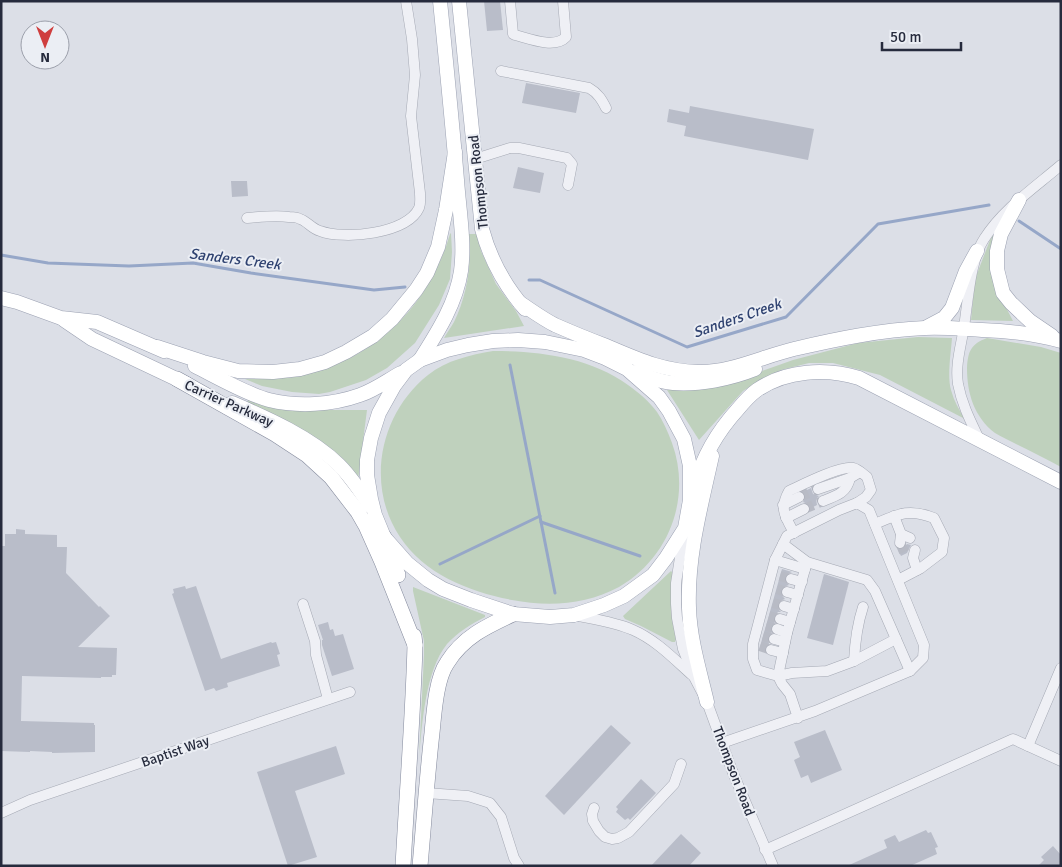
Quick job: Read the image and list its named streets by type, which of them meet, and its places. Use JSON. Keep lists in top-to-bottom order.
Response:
{
  "streets": {
    "main road": ["Thompson Road", "Carrier Parkway"],
    "street": ["Baptist Way"]
  },
  "water": ["Sanders Creek"],
  "scale_bar": "50 m",
  "north": "bottom"
}
